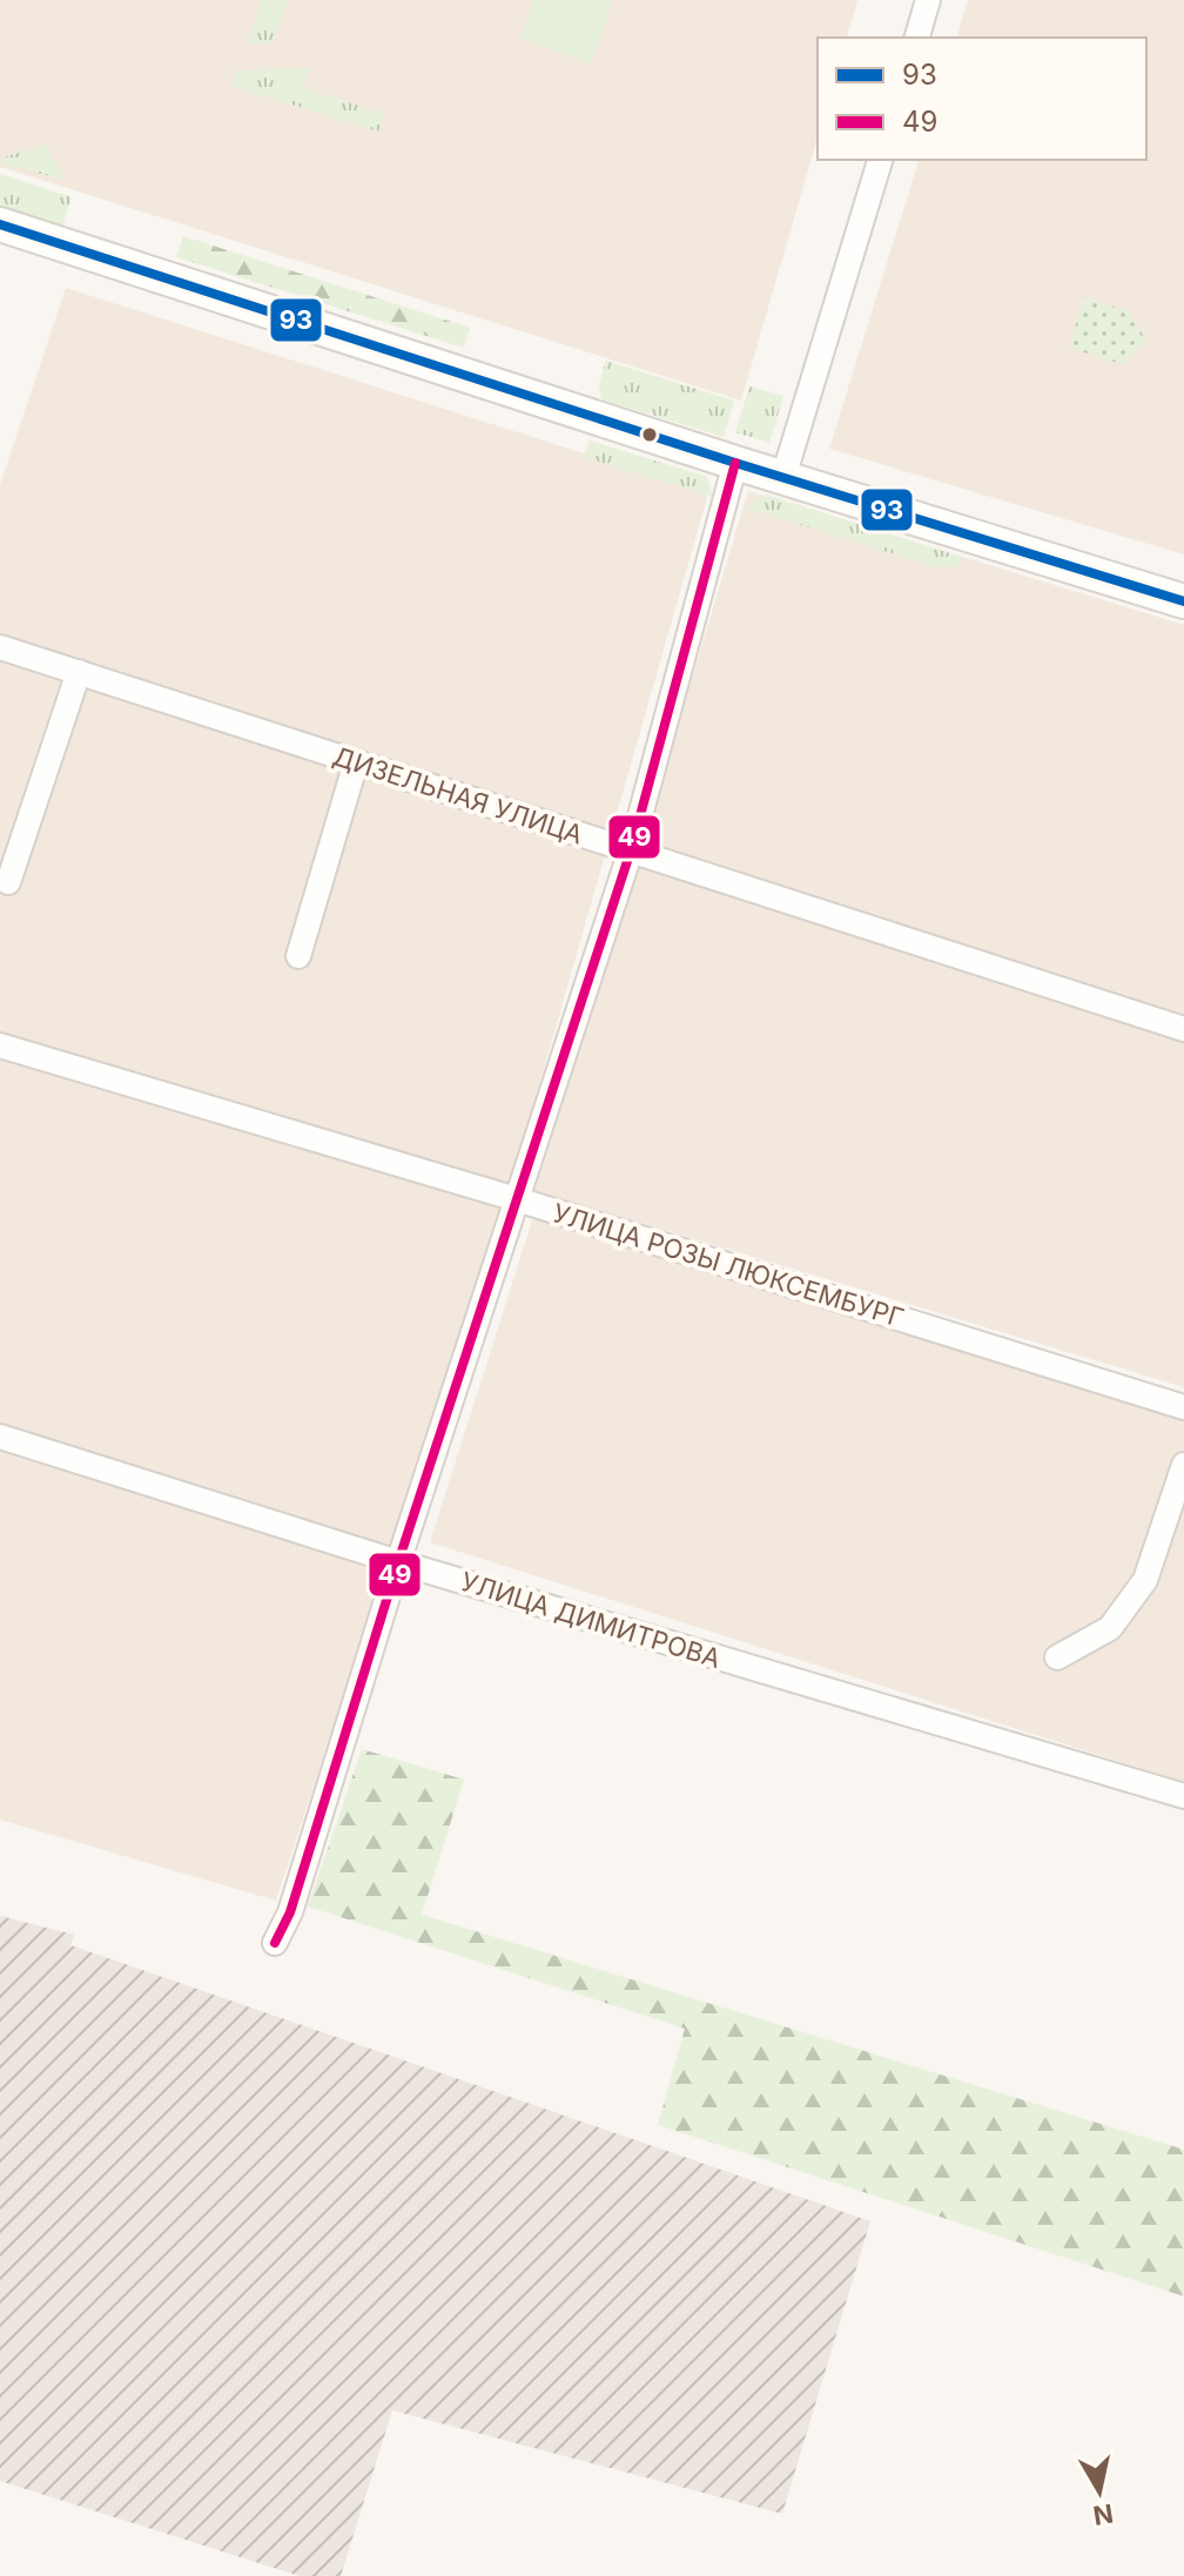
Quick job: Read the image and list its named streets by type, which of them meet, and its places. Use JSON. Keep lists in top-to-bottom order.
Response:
{
  "streets": {
    "street": ["ДИЗЕЛЬНАЯ УЛИЦА", "УЛИЦА РОЗЫ ЛЮКСЕМБУРГ", "УЛИЦА ДИМИТРОВА"]
  },
  "lines": ["transit line 93", "transit line 49"],
  "legend": ["93", "49"],
  "north": "bottom"
}
